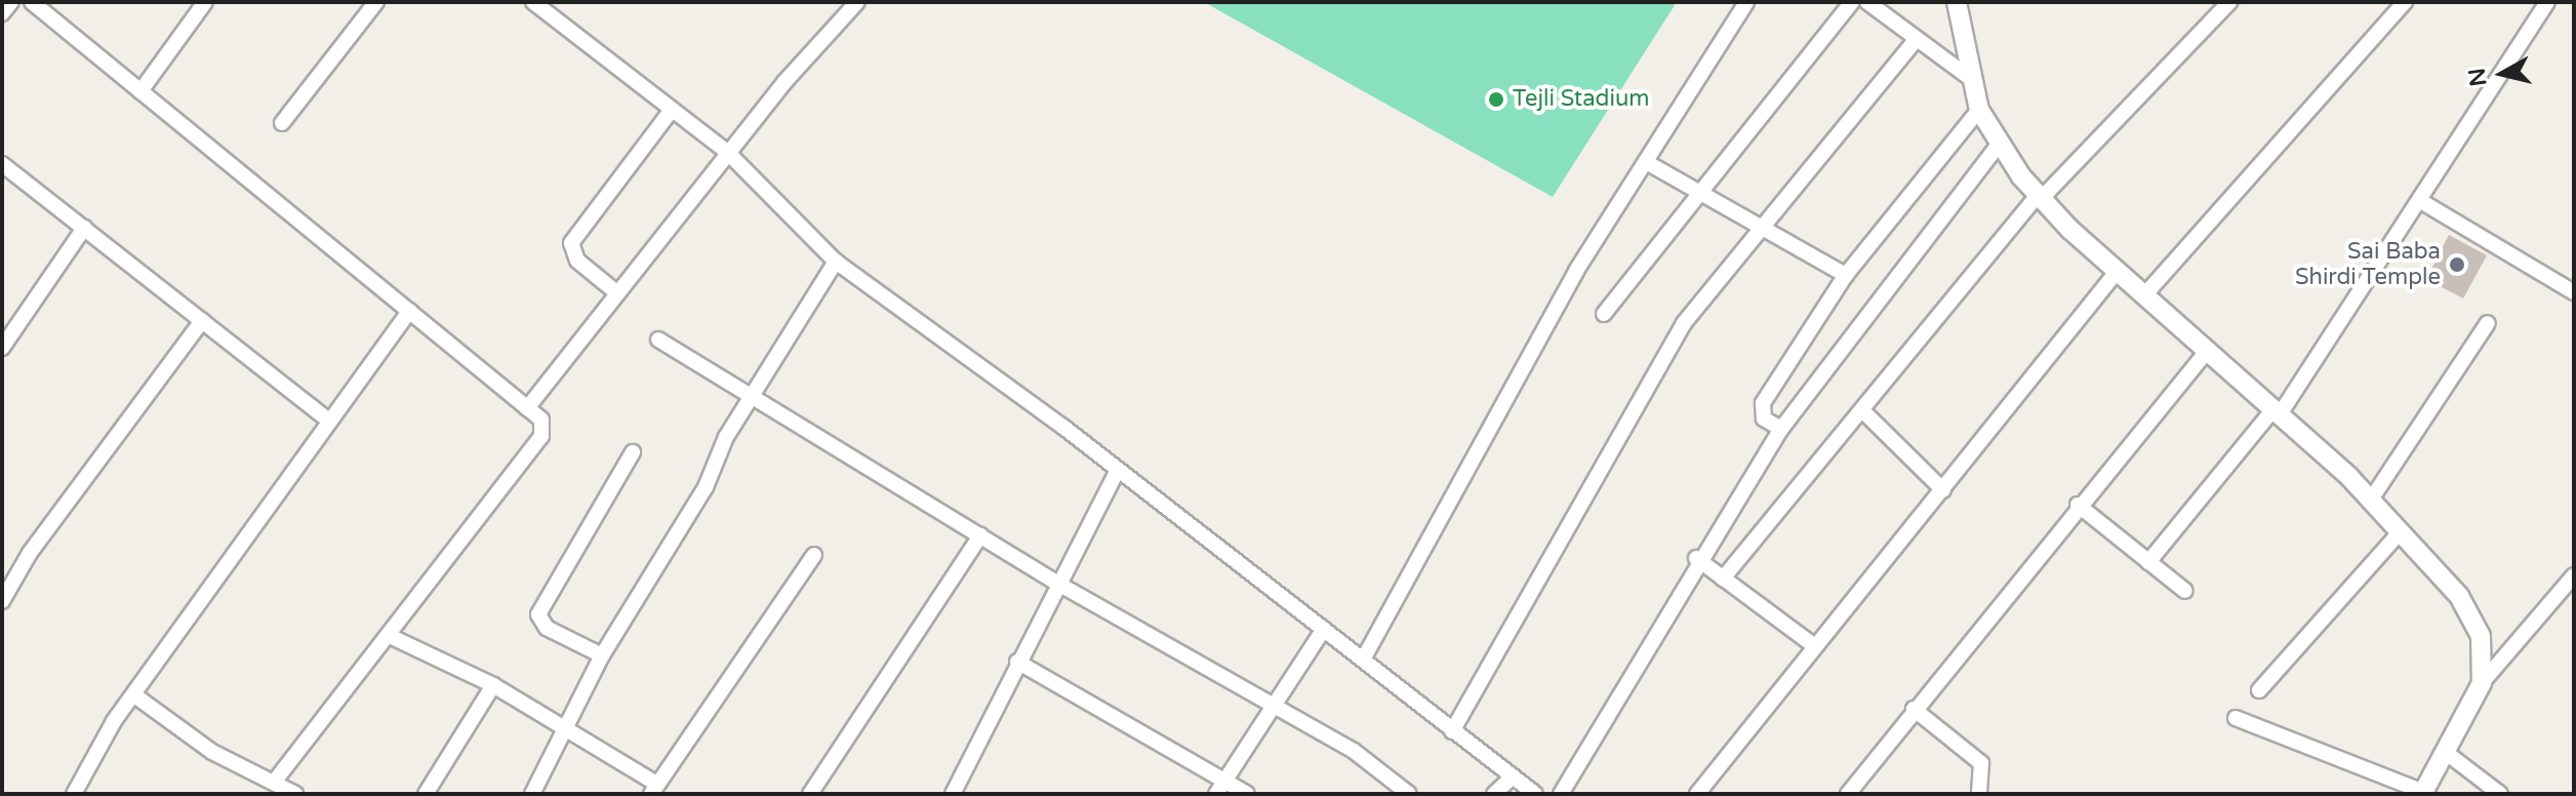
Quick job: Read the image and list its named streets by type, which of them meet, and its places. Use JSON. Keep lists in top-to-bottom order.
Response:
{
  "places": ["Tejli Stadium", "Sai Baba Shirdi Temple"],
  "north": "left"
}
